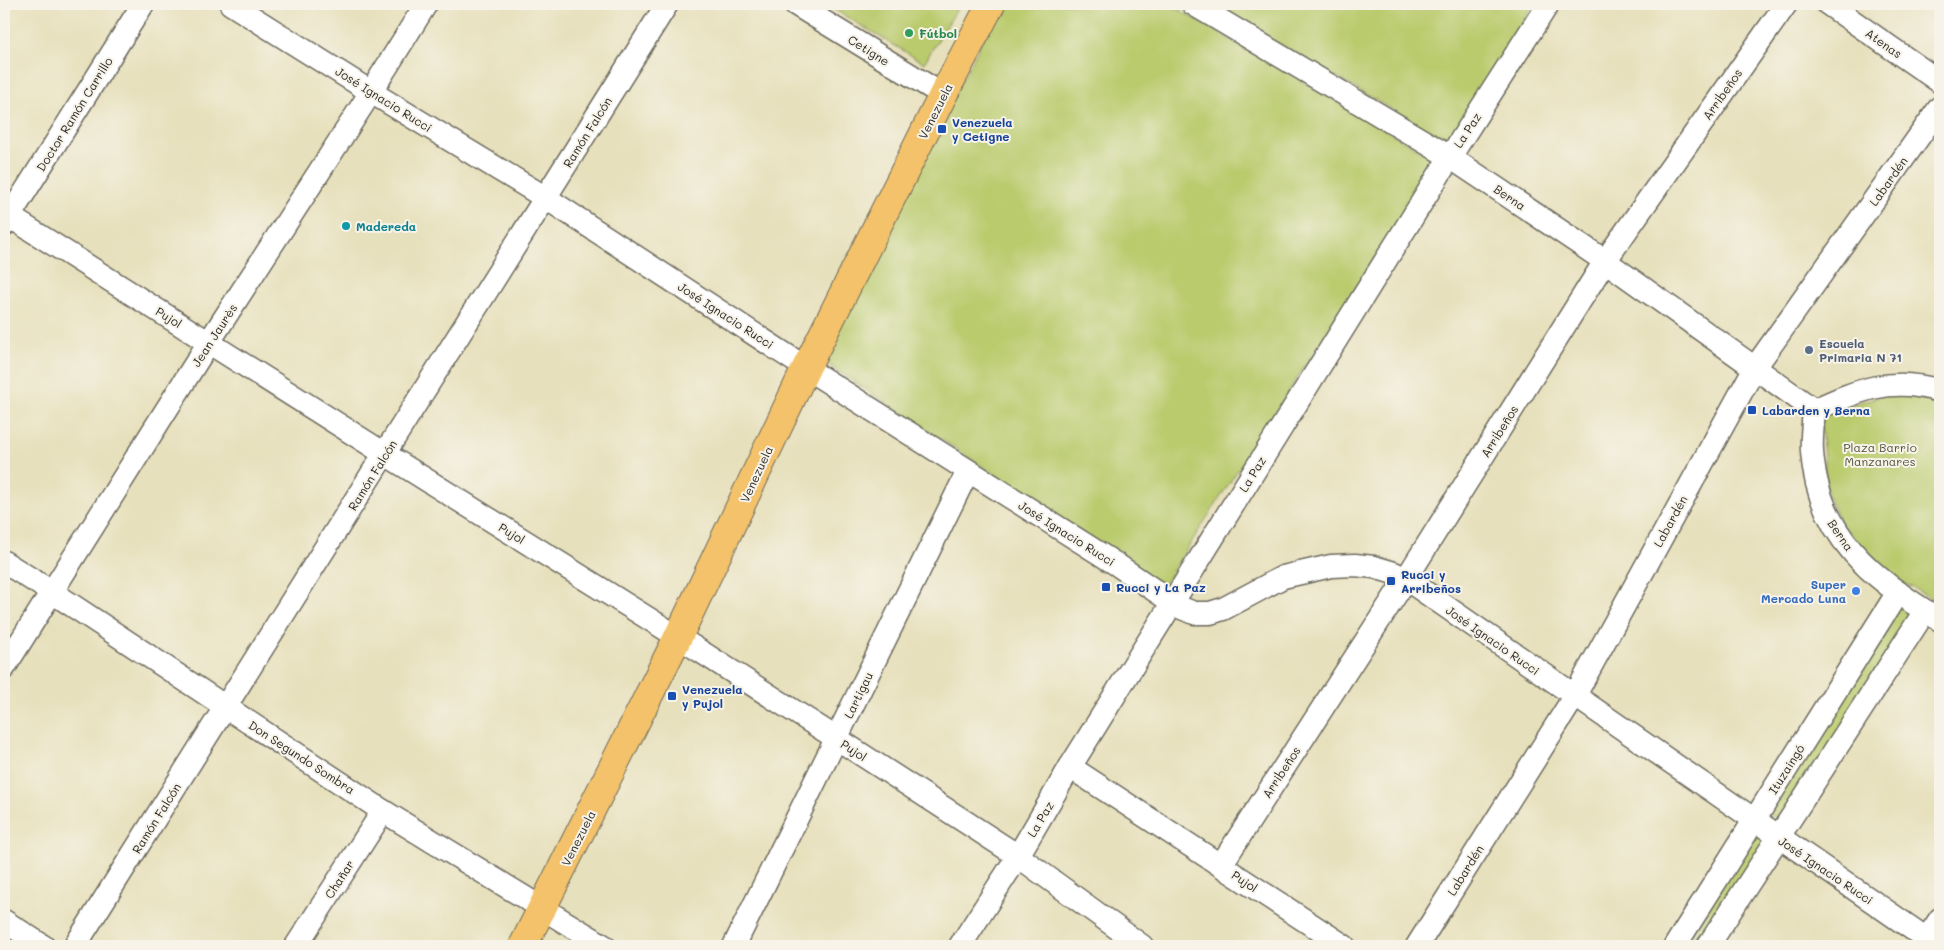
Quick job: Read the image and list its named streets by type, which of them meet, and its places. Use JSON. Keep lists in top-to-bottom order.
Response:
{
  "streets": {
    "main road": ["Venezuela"],
    "street": [
      "Atenas",
      "Cetigne",
      "Arribeños",
      "José Ignacio Rucci",
      "Doctor Ramón Carrillo",
      "La Paz",
      "Ramón Falcón",
      "Labardén",
      "Berna",
      "Pujol",
      "Jean Jaurès",
      "Lartigau",
      "Don Segundo Sombra",
      "Ituzaingó",
      "Chañar"
    ]
  },
  "crossings": [
    ["Cetigne", "Venezuela"],
    ["Arribeños", "José Ignacio Rucci"],
    ["Arribeños", "Berna"],
    ["Arribeños", "Pujol"],
    ["José Ignacio Rucci", "Venezuela"],
    ["José Ignacio Rucci", "La Paz"],
    ["José Ignacio Rucci", "Ramón Falcón"],
    ["José Ignacio Rucci", "Labardén"],
    ["José Ignacio Rucci", "Jean Jaurès"],
    ["José Ignacio Rucci", "Lartigau"],
    ["José Ignacio Rucci", "Ituzaingó"],
    ["Venezuela", "Pujol"],
    ["Venezuela", "Don Segundo Sombra"],
    ["Doctor Ramón Carrillo", "Pujol"],
    ["La Paz", "Berna"],
    ["La Paz", "Pujol"],
    ["Ramón Falcón", "Pujol"],
    ["Ramón Falcón", "Don Segundo Sombra"],
    ["Labardén", "Berna"],
    ["Berna", "Ituzaingó"],
    ["Pujol", "Jean Jaurès"],
    ["Pujol", "Lartigau"],
    ["Jean Jaurès", "Don Segundo Sombra"],
    ["Don Segundo Sombra", "Chañar"]
  ],
  "parks": ["Plaza Barrio Manzanares"],
  "places": {
    "other": [
      "Fútbol",
      "Madereda",
      "Escuela Primaria N 71",
      "Super Mercado Luna"
    ],
    "transit": [
      "Venezuela y Cetigne",
      "Labarden y Berna",
      "Rucci y Arribeños",
      "Rucci y La Paz",
      "Venezuela y Pujol"
    ]
  }
}
